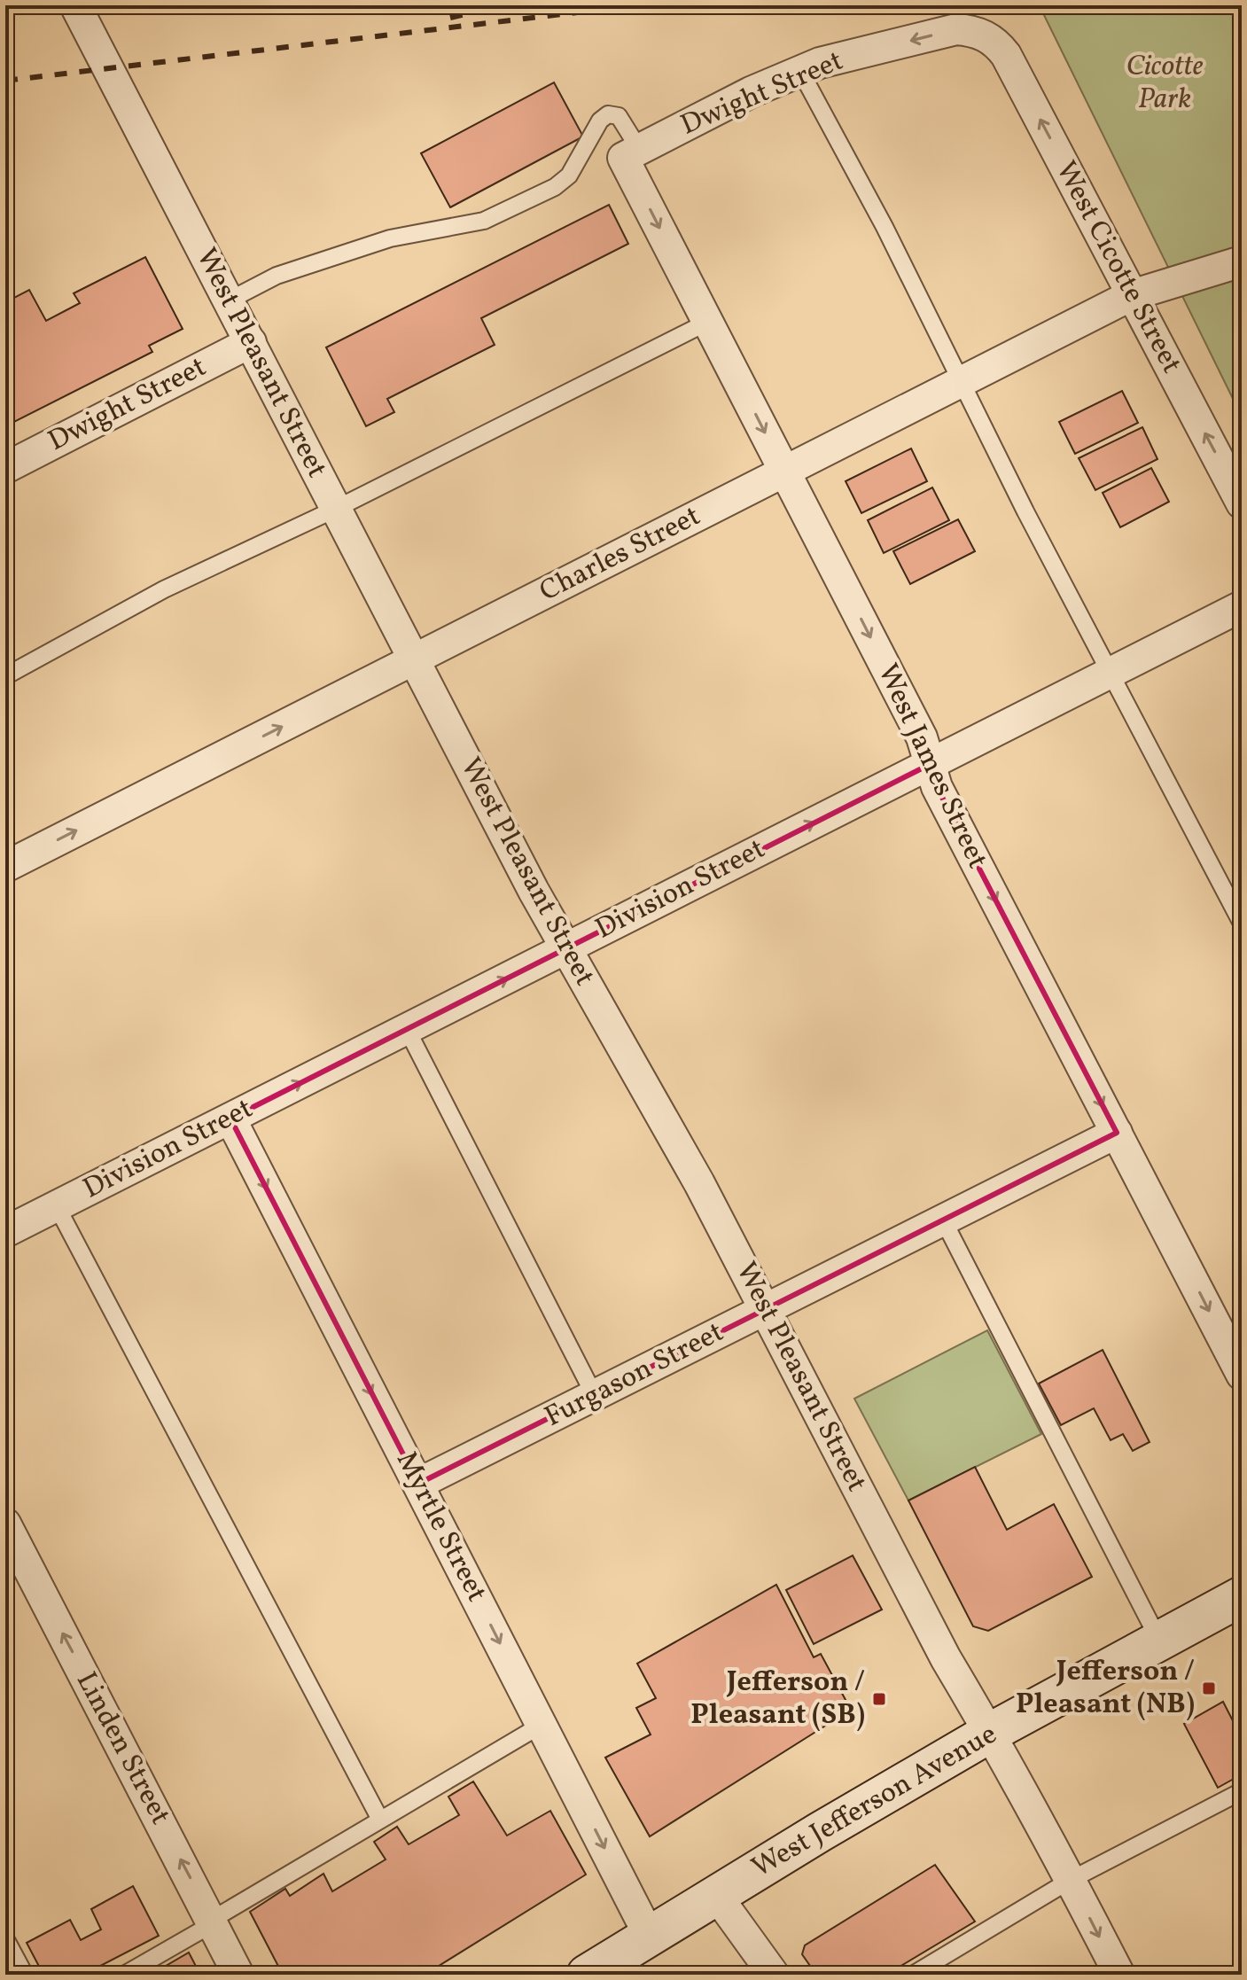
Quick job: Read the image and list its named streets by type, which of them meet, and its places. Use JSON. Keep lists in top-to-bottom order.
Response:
{
  "streets": {
    "main road": ["West Jefferson Avenue"],
    "street": [
      "Dwight Street",
      "West Cicotte Street",
      "West Pleasant Street",
      "Charles Street",
      "West James Street",
      "Division Street",
      "Furgason Street",
      "Myrtle Street",
      "Linden Street"
    ]
  },
  "crossings": [
    ["Dwight Street", "West Cicotte Street"],
    ["Dwight Street", "West Pleasant Street"],
    ["Dwight Street", "West James Street"],
    ["West Cicotte Street", "Charles Street"],
    ["West Pleasant Street", "Charles Street"],
    ["West Pleasant Street", "Division Street"],
    ["West Pleasant Street", "Furgason Street"],
    ["West Pleasant Street", "West Jefferson Avenue"],
    ["Charles Street", "West James Street"],
    ["West James Street", "Division Street"],
    ["West James Street", "Furgason Street"],
    ["Division Street", "Myrtle Street"],
    ["Furgason Street", "Myrtle Street"],
    ["Myrtle Street", "West Jefferson Avenue"]
  ],
  "one_way": [
    "West Cicotte Street",
    "West James Street",
    "Division Street",
    "Myrtle Street",
    "Linden Street"
  ],
  "parks": ["Cicotte Park"],
  "places": {
    "transit": ["Jefferson / Pleasant (NB)", "Jefferson / Pleasant (SB)"]
  }
}
